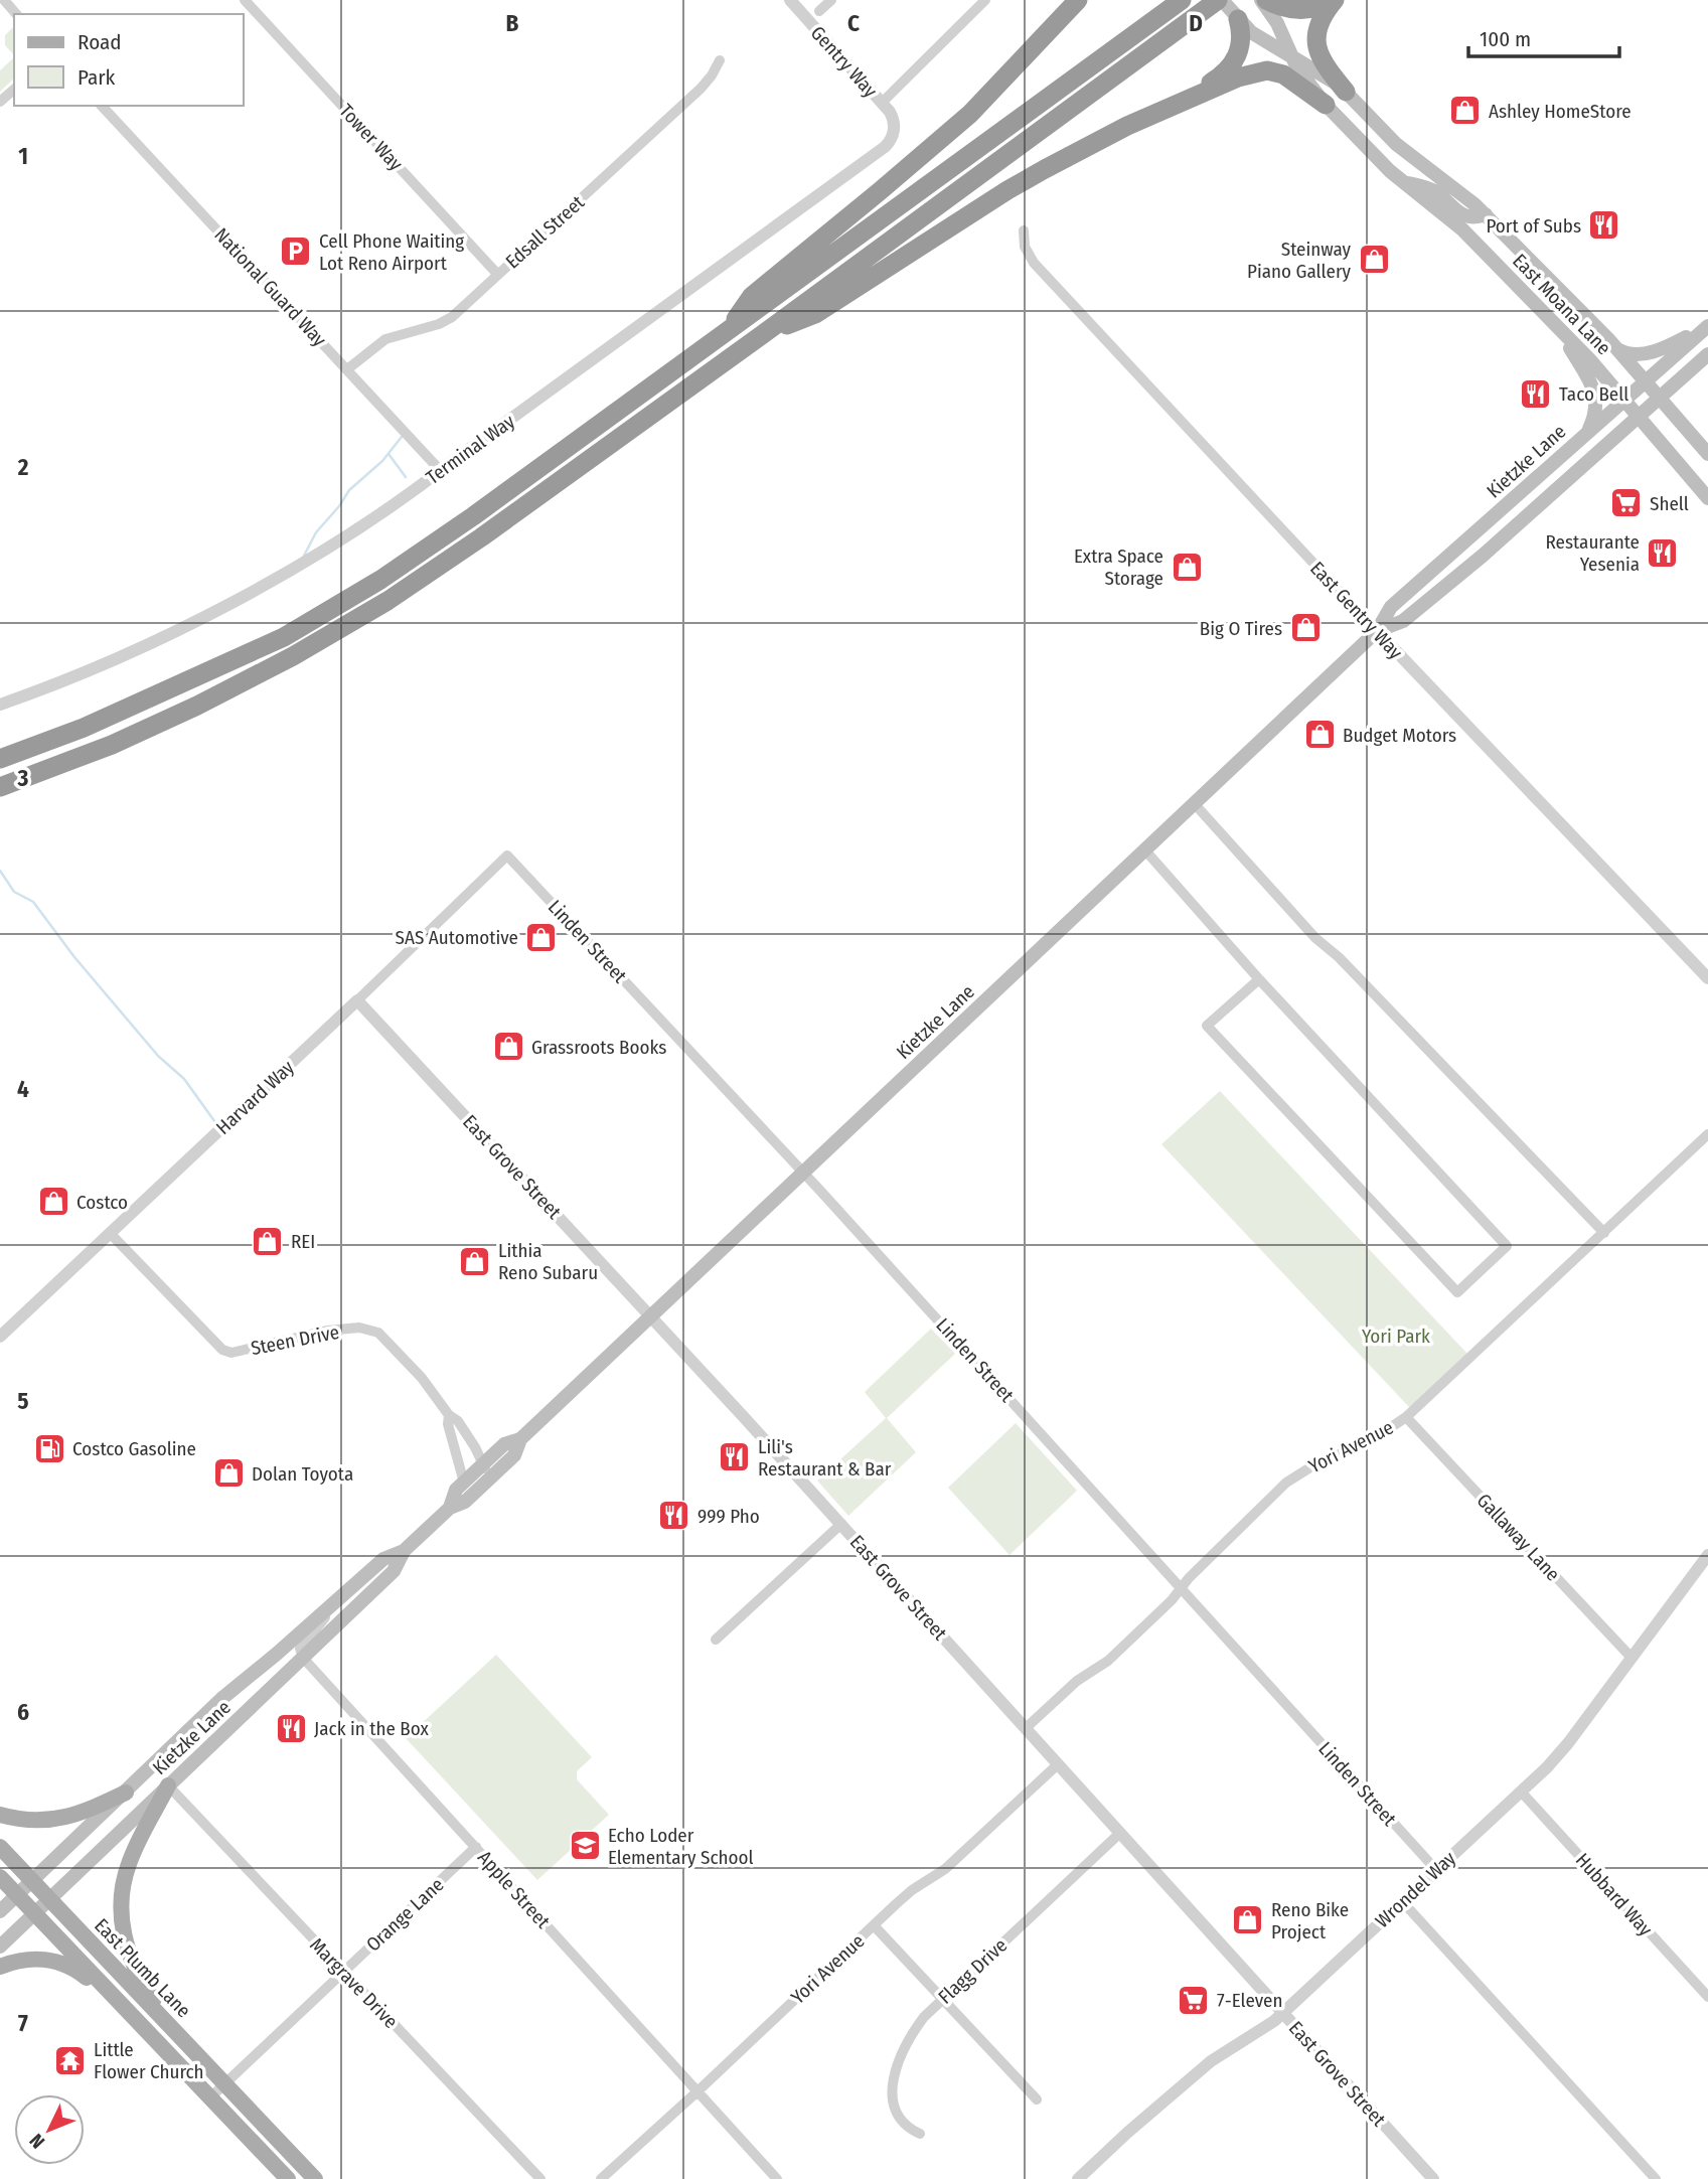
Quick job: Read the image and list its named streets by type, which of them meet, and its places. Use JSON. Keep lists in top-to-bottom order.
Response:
{
  "streets": {
    "main road": ["East Moana Lane", "Kietzke Lane", "East Plumb Lane"],
    "street": [
      "Gentry Way",
      "Tower Way",
      "Edsall Street",
      "National Guard Way",
      "Terminal Way",
      "East Gentry Way",
      "Linden Street",
      "Harvard Way",
      "East Grove Street",
      "Steen Drive",
      "Yori Avenue",
      "Gallaway Lane",
      "Apple Street",
      "Wrondel Way",
      "Hubbard Way",
      "Orange Lane",
      "Flagg Drive",
      "Margrave Drive"
    ]
  },
  "crossings": [
    ["Gentry Way", "Terminal Way"],
    ["Tower Way", "Edsall Street"],
    ["Edsall Street", "National Guard Way"],
    ["National Guard Way", "Terminal Way"],
    ["East Moana Lane", "Kietzke Lane"],
    ["Kietzke Lane", "East Gentry Way"],
    ["Kietzke Lane", "Linden Street"],
    ["Kietzke Lane", "East Grove Street"],
    ["Kietzke Lane", "Steen Drive"],
    ["Kietzke Lane", "Apple Street"],
    ["Kietzke Lane", "East Plumb Lane"],
    ["Kietzke Lane", "Margrave Drive"],
    ["Linden Street", "Harvard Way"],
    ["Linden Street", "Yori Avenue"],
    ["Linden Street", "Wrondel Way"],
    ["Harvard Way", "East Grove Street"],
    ["Harvard Way", "Steen Drive"],
    ["East Grove Street", "Yori Avenue"],
    ["East Grove Street", "Wrondel Way"],
    ["East Grove Street", "Flagg Drive"],
    ["Yori Avenue", "Gallaway Lane"],
    ["Yori Avenue", "Apple Street"],
    ["Gallaway Lane", "Wrondel Way"],
    ["Apple Street", "Orange Lane"],
    ["Wrondel Way", "Hubbard Way"],
    ["Orange Lane", "East Plumb Lane"],
    ["Orange Lane", "Margrave Drive"]
  ],
  "parks": ["Yori Park"],
  "places": {
    "shop": [
      "Ashley HomeStore",
      "Steinway Piano Gallery",
      "Extra Space Storage",
      "Big O Tires",
      "Budget Motors",
      "SAS Automotive",
      "Grassroots Books",
      "Costco",
      "REI",
      "Lithia Reno Subaru",
      "Dolan Toyota",
      "Reno Bike Project"
    ],
    "restaurant": [
      "Port of Subs",
      "Taco Bell",
      "Restaurante Yesenia",
      "Lili's Restaurant & Bar",
      "999 Pho",
      "Jack in the Box"
    ],
    "parking": ["Cell Phone Waiting Lot Reno Airport"],
    "supermarket": ["Shell", "7-Eleven"],
    "fuel station": ["Costco Gasoline"],
    "school or university": ["Echo Loder Elementary School"],
    "temple": ["Little Flower Church"]
  },
  "legend": ["Road", "Park"],
  "scale_bar": "100 m",
  "north": "bottom left",
  "grid": {
    "columns": ["B", "C", "D"],
    "rows": [
      "1",
      "2",
      "3",
      "4",
      "5",
      "6",
      "7"
    ]
  }
}
